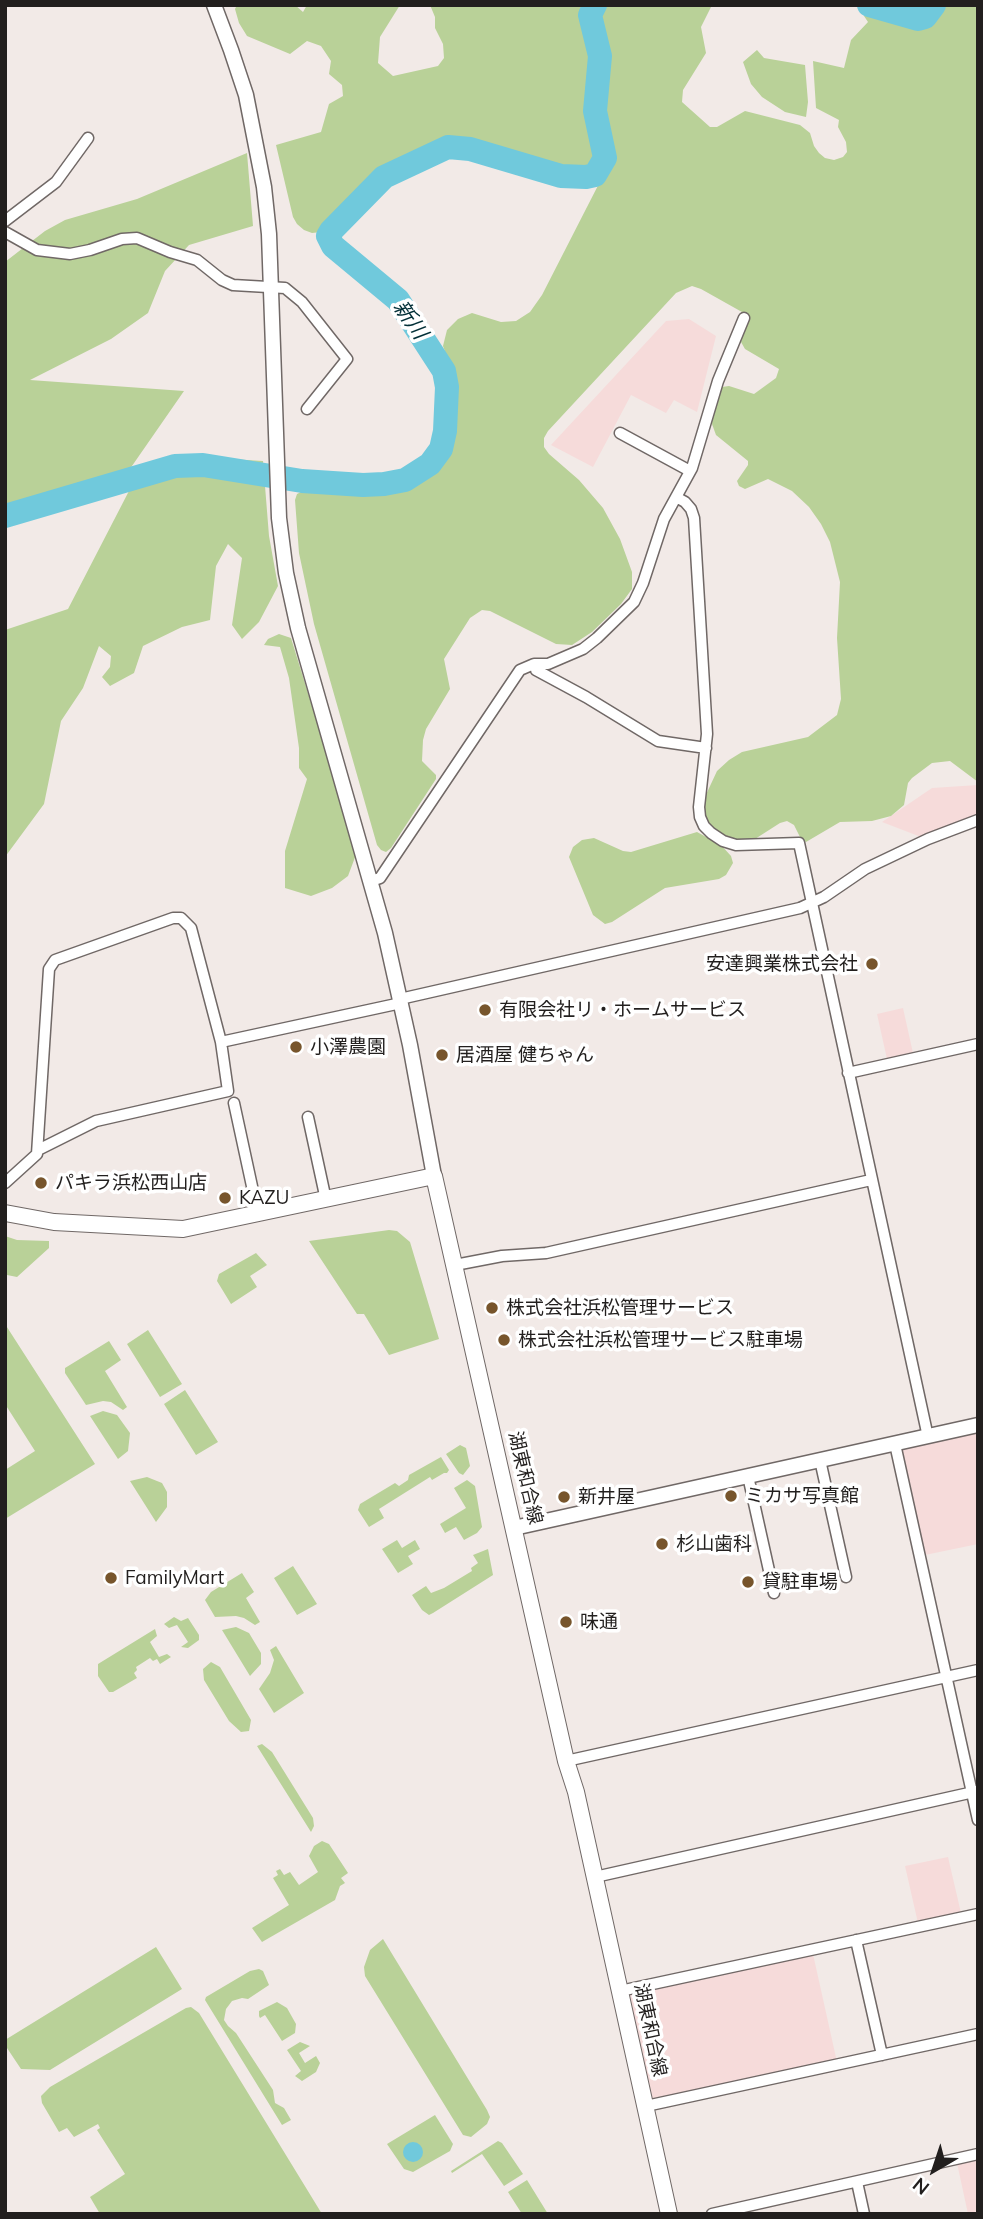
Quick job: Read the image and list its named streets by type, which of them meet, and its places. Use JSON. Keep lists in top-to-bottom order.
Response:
{
  "streets": {
    "main road": ["湖東和合線"]
  },
  "water": ["新川"],
  "places": [
    "安達興業株式会社",
    "有限会社リ・ホームサービス",
    "小澤農園",
    "居酒屋 健ちゃん",
    "パキラ浜松西山店",
    "KAZU",
    "株式会社浜松管理サービス",
    "株式会社浜松管理サービス駐車場",
    "ミカサ写真館",
    "新井屋",
    "杉山歯科",
    "FamilyMart",
    "貸駐車場",
    "味通"
  ],
  "north": "bottom left"
}
